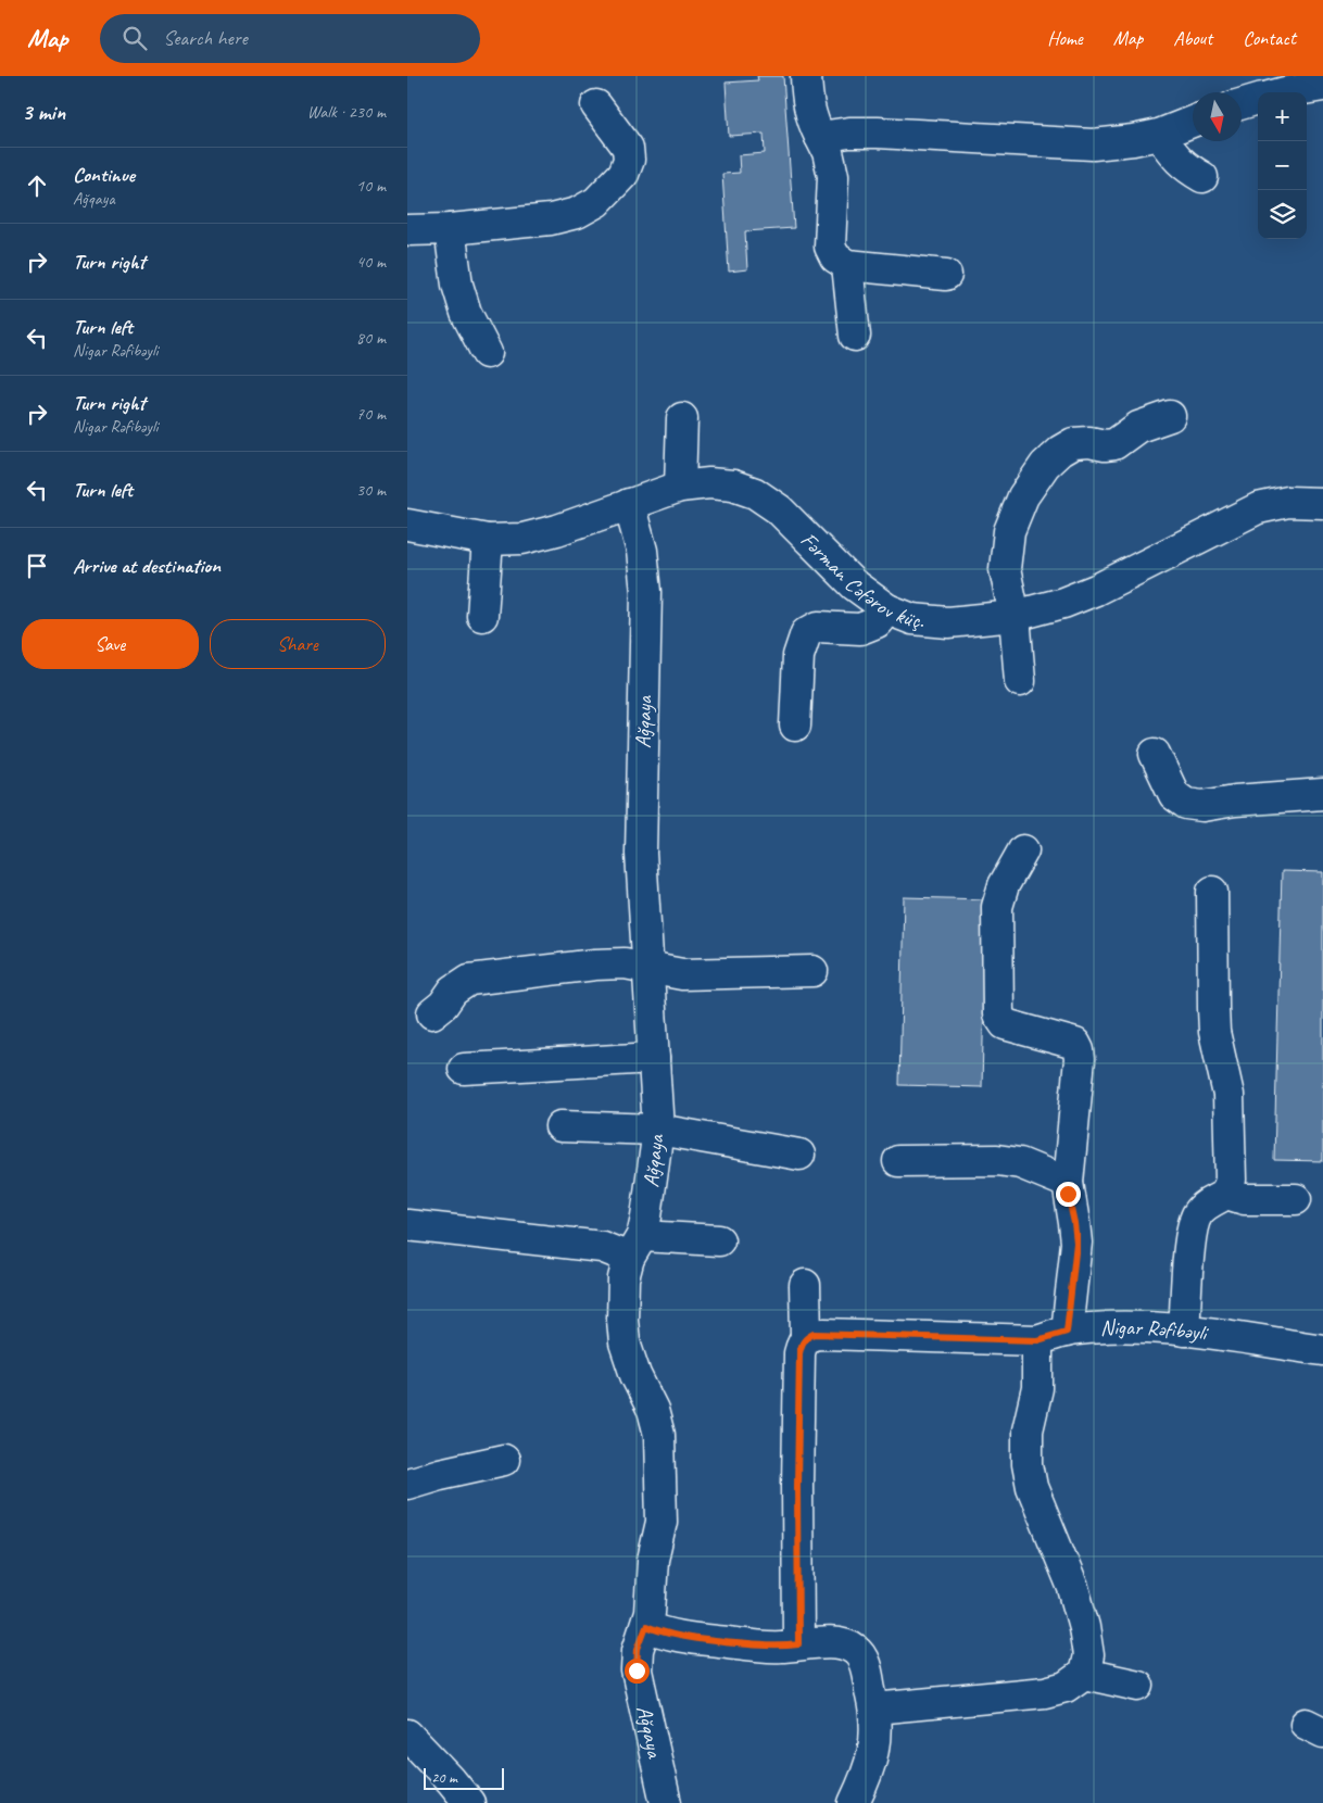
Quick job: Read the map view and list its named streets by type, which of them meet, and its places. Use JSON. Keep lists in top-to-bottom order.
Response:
{
  "streets": {
    "street": ["Fərman Cəfərov küç.", "Ağqaya", "Nigar Rəfibəyli"]
  },
  "crossings": [
    ["Fərman Cəfərov küç.", "Ağqaya"]
  ],
  "scale_bar": "20 m",
  "north": "bottom",
  "page": {
    "header": "Map",
    "search": "Search here",
    "nav": [
      "Home",
      "Map",
      "About",
      "Contact"
    ],
    "heading": ["3 min", "Walk · 230 m"],
    "map_buttons": ["+", "−"],
    "list": [
      ["Continue", "Ağqaya", "10 m"],
      ["Turn right", "40 m"],
      ["Turn left", "Nigar Rəfibəyli", "80 m"],
      ["Turn right", "Nigar Rəfibəyli", "70 m"],
      ["Turn left", "30 m"],
      "Arrive at destination"
    ],
    "buttons": ["Save", "Share"],
    "scale": "20 m"
  }
}
